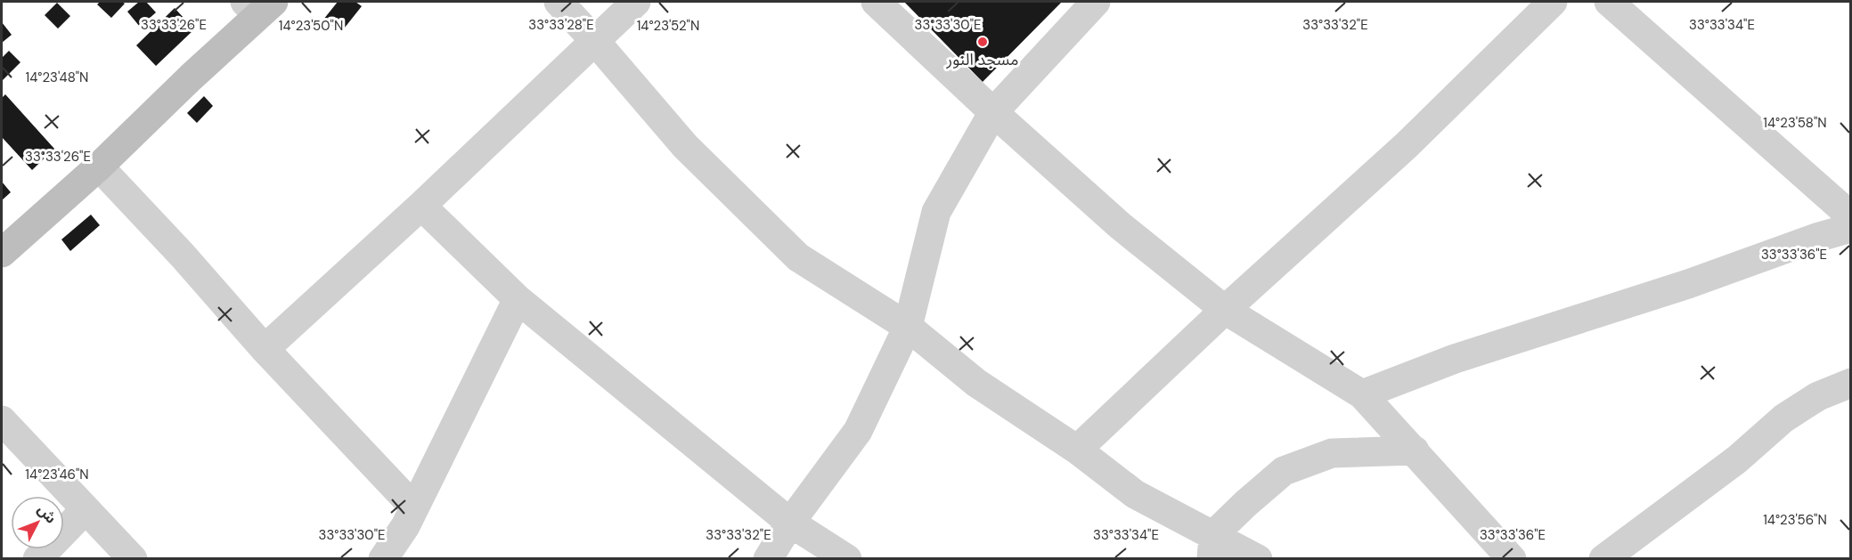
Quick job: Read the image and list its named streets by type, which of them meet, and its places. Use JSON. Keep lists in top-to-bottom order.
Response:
{
  "places": ["مسجد النور"],
  "north": "top right",
  "coordinates": [
    "33°33'30\"E",
    "33°33'32\"E",
    "33°33'26\"E",
    "33°33'28\"E",
    "33°33'34\"E",
    "14°23'50\"N",
    "14°23'52\"N",
    "14°23'48\"N",
    "14°23'58\"N",
    "33°33'36\"E",
    "14°23'46\"N",
    "14°23'56\"N"
  ]
}
